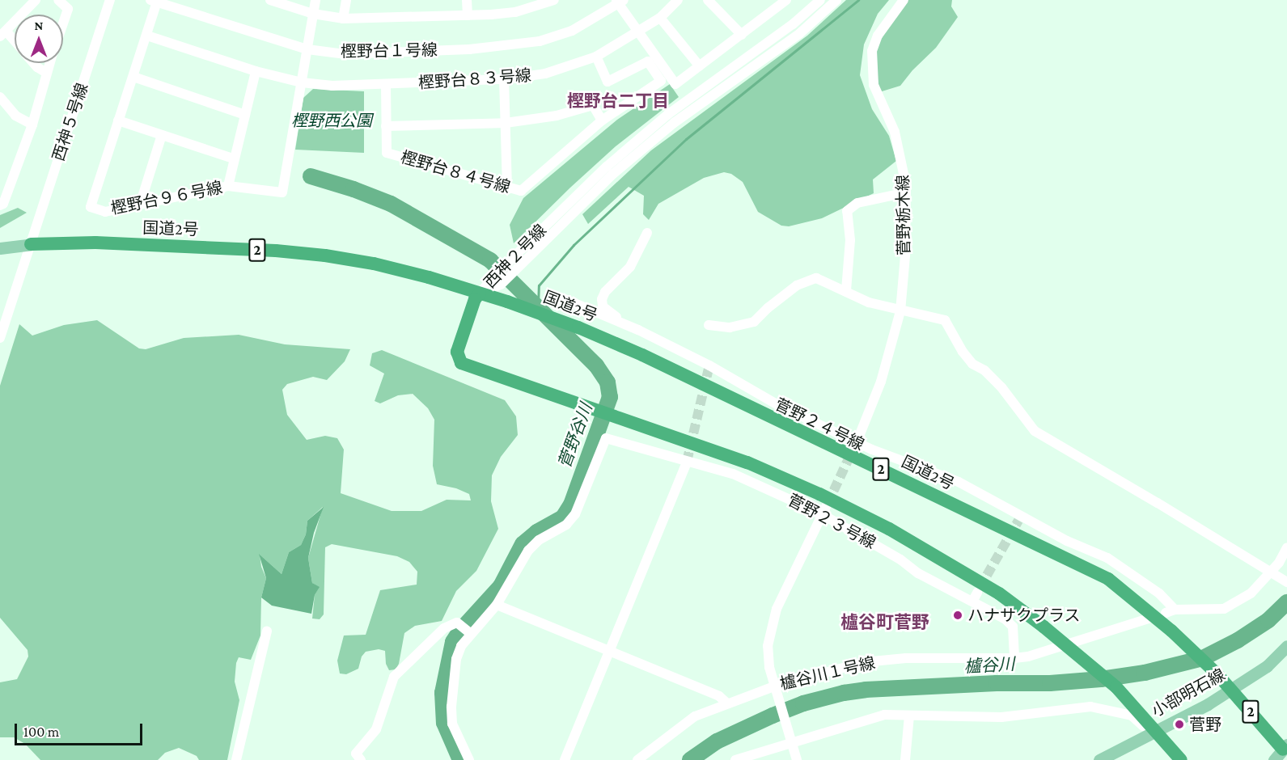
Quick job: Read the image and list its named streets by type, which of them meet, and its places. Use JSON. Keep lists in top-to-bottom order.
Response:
{
  "streets": {
    "highway": ["国道2号", "2"],
    "main road": ["小部明石線"],
    "street": [
      "樫野台１号線",
      "樫野台８３号線",
      "西神５号線",
      "樫野台８４号線",
      "樫野台９６号線",
      "菅野栃木線",
      "西神２号線",
      "菅野２４号線",
      "菅野２３号線",
      "櫨谷川１号線"
    ]
  },
  "crossings": [
    ["樫野台１号線", "樫野台９６号線"],
    ["樫野台８３号線", "樫野台８４号線"],
    ["樫野台８３号線", "樫野台９６号線"],
    ["西神５号線", "国道2号"],
    ["国道2号", "西神２号線"],
    ["国道2号", "小部明石線"],
    ["菅野２３号線", "櫨谷川１号線"]
  ],
  "districts": ["樫野台二丁目", "櫨谷町菅野"],
  "water": ["菅野谷川", "櫨谷川"],
  "parks": ["樫野西公園"],
  "places": ["ハナサクプラス", "菅野"],
  "scale_bar": "100 m",
  "north": "top"
}
